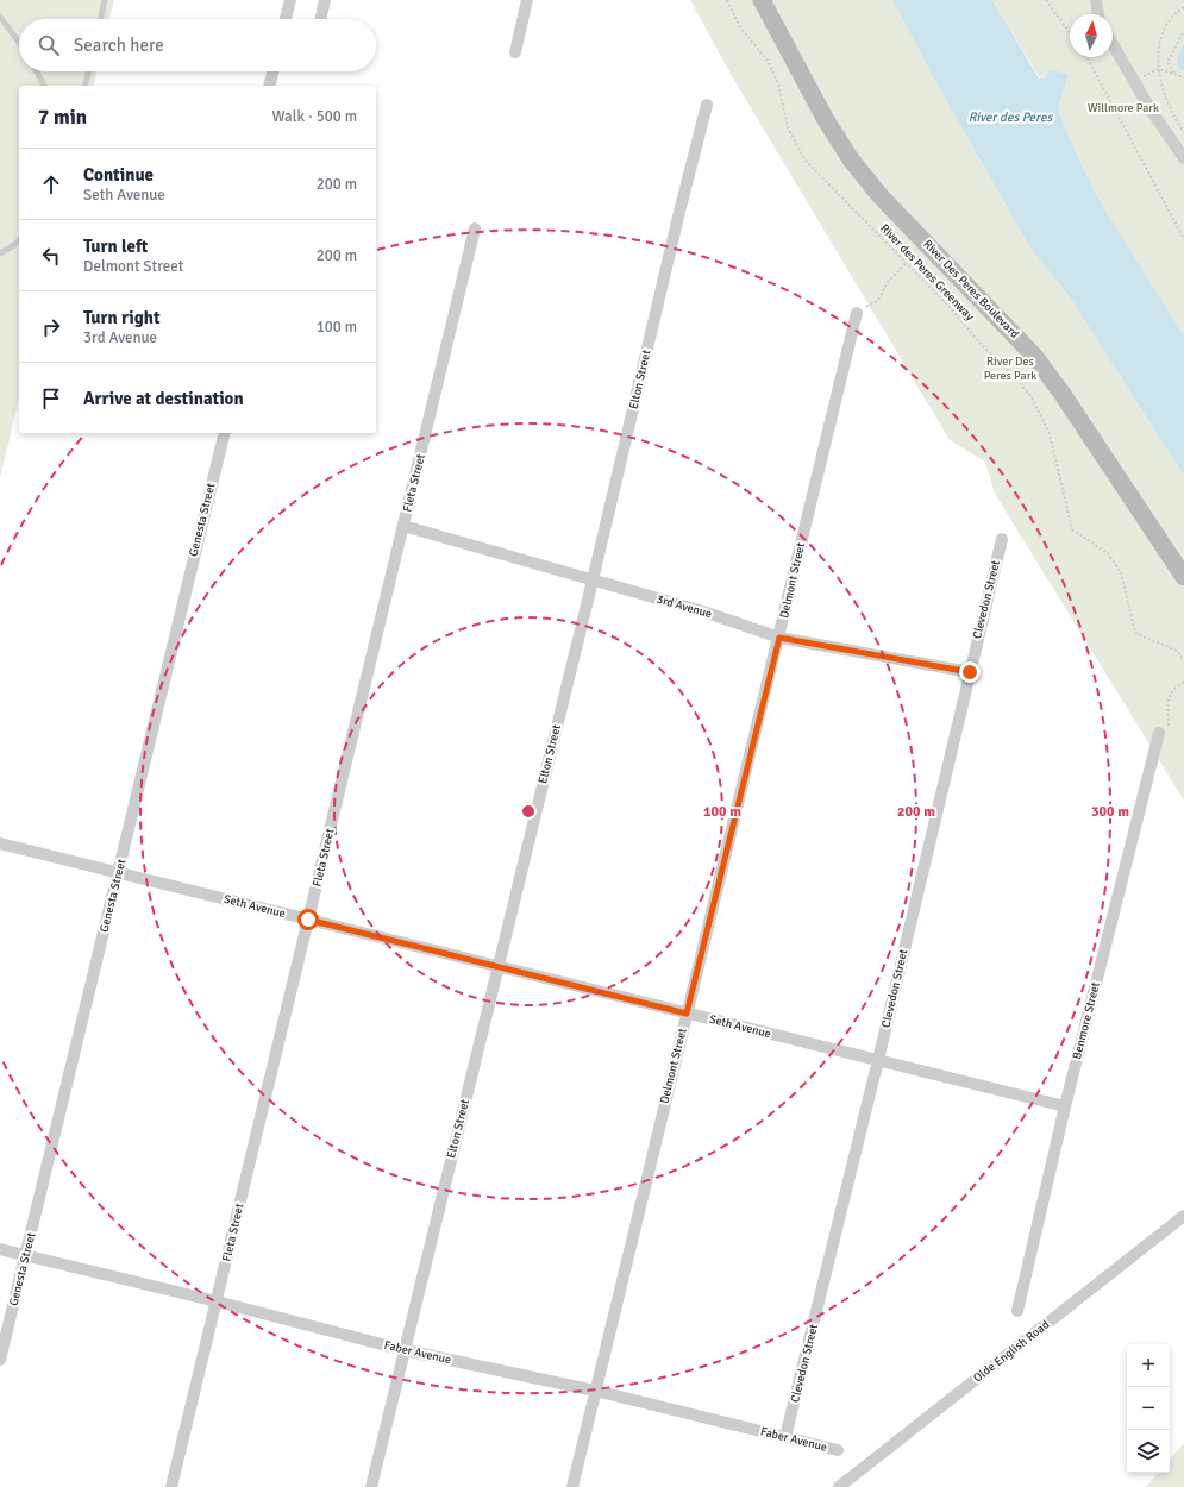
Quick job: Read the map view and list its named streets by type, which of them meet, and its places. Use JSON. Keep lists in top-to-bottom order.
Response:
{
  "streets": {
    "main road": ["River Des Peres Boulevard"],
    "street": [
      "Elton Street",
      "Fleta Street",
      "Genesta Street",
      "Delmont Street",
      "Clevedon Street",
      "3rd Avenue",
      "Seth Avenue",
      "Benmore Street",
      "Olde English Road",
      "Faber Avenue"
    ],
    "path": ["River des Peres Greenway"]
  },
  "crossings": [
    ["Elton Street", "3rd Avenue"],
    ["Elton Street", "Seth Avenue"],
    ["Elton Street", "Faber Avenue"],
    ["Fleta Street", "3rd Avenue"],
    ["Fleta Street", "Seth Avenue"],
    ["Fleta Street", "Faber Avenue"],
    ["Genesta Street", "Seth Avenue"],
    ["Genesta Street", "Faber Avenue"],
    ["Delmont Street", "3rd Avenue"],
    ["Delmont Street", "Seth Avenue"],
    ["Delmont Street", "Faber Avenue"],
    ["Clevedon Street", "3rd Avenue"],
    ["Clevedon Street", "Seth Avenue"],
    ["Clevedon Street", "Faber Avenue"],
    ["Seth Avenue", "Benmore Street"]
  ],
  "water": ["River des Peres"],
  "parks": ["Willmore Park", "River Des Peres Park"],
  "north": "top",
  "page": {
    "search": "Search here",
    "heading": ["7 min", "Walk · 500 m"],
    "list": [
      ["Continue", "Seth Avenue", "200 m"],
      ["Turn left", "Delmont Street", "200 m"],
      ["Turn right", "3rd Avenue", "100 m"],
      "Arrive at destination"
    ],
    "map_buttons": ["+", "−"]
  },
  "rings": ["100 m", "200 m", "300 m"]
}
